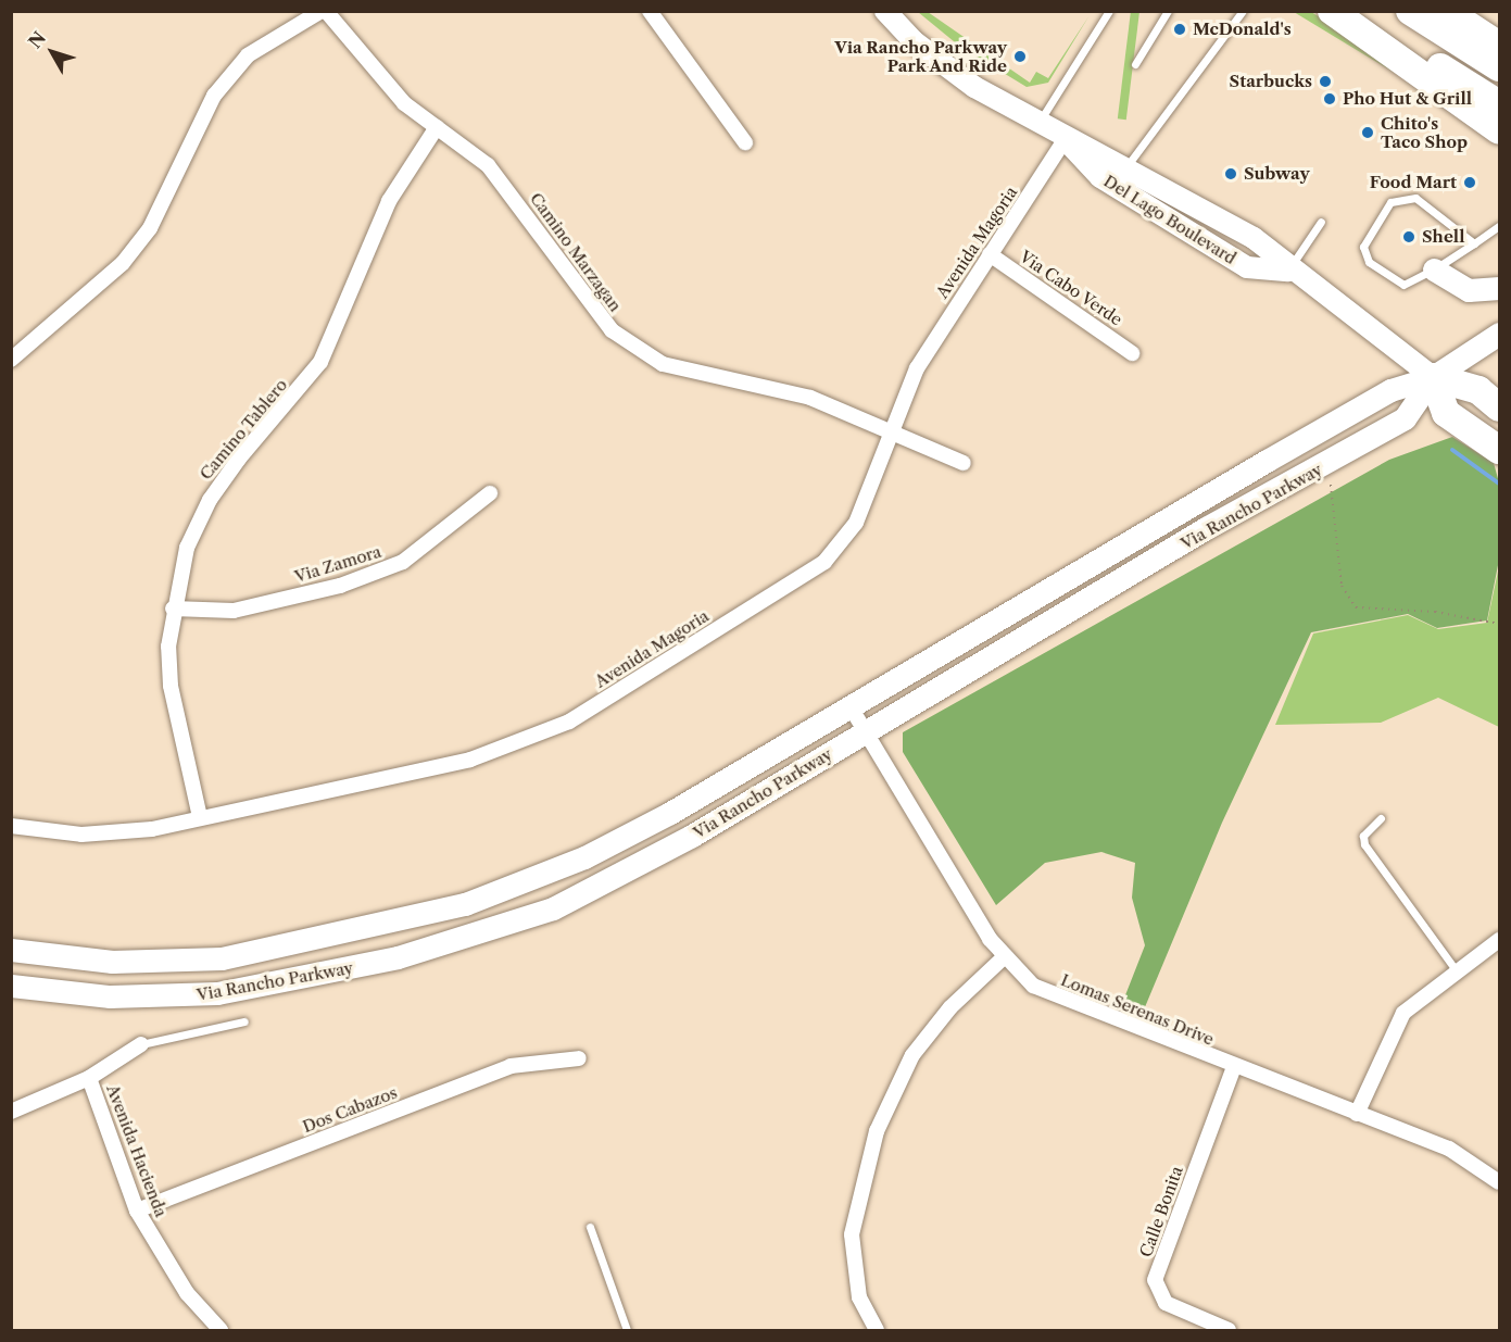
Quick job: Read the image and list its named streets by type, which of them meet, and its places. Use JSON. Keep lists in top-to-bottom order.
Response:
{
  "streets": {
    "main road": ["Del Lago Boulevard", "Via Rancho Parkway"],
    "street": [
      "Avenida Magoria",
      "Camino Marzagan",
      "Via Cabo Verde",
      "Camino Tablero",
      "Via Zamora",
      "Lomas Serenas Drive",
      "Dos Cabazos",
      "Avenida Hacienda",
      "Calle Bonita"
    ]
  },
  "crossings": [
    ["Del Lago Boulevard", "Avenida Magoria"],
    ["Del Lago Boulevard", "Via Rancho Parkway"],
    ["Avenida Magoria", "Camino Marzagan"],
    ["Avenida Magoria", "Via Cabo Verde"],
    ["Avenida Magoria", "Camino Tablero"],
    ["Camino Marzagan", "Camino Tablero"],
    ["Camino Tablero", "Via Zamora"],
    ["Via Rancho Parkway", "Lomas Serenas Drive"],
    ["Lomas Serenas Drive", "Calle Bonita"],
    ["Dos Cabazos", "Avenida Hacienda"]
  ],
  "places": [
    "McDonald's",
    "Via Rancho Parkway Park And Ride",
    "Starbucks",
    "Pho Hut & Grill",
    "Chito's Taco Shop",
    "Subway",
    "Food Mart",
    "Shell"
  ],
  "north": "top left"
}
